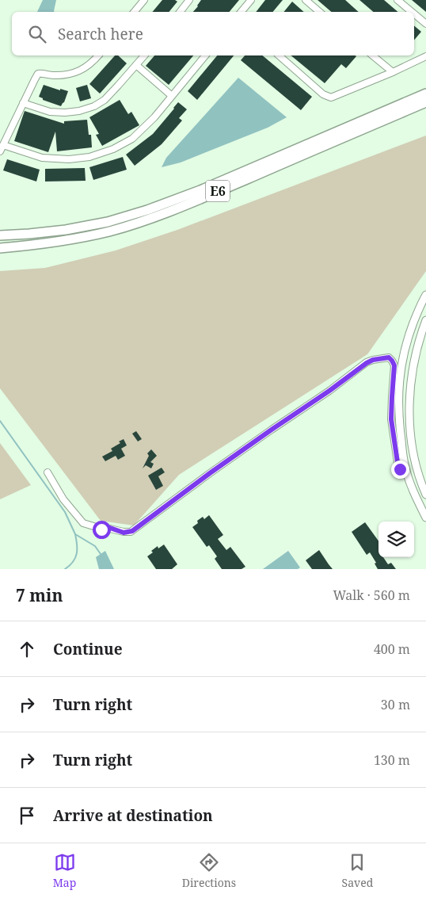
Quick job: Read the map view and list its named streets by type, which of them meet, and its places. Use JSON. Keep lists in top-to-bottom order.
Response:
{
  "streets": {
    "highway": ["E6"]
  },
  "page": {
    "search": "Search here",
    "heading": ["7 min", "Walk · 560 m"],
    "list": [
      ["Continue", "400 m"],
      ["Turn right", "30 m"],
      ["Turn right", "130 m"],
      "Arrive at destination"
    ],
    "nav": ["Map", "Directions", "Saved"]
  }
}
